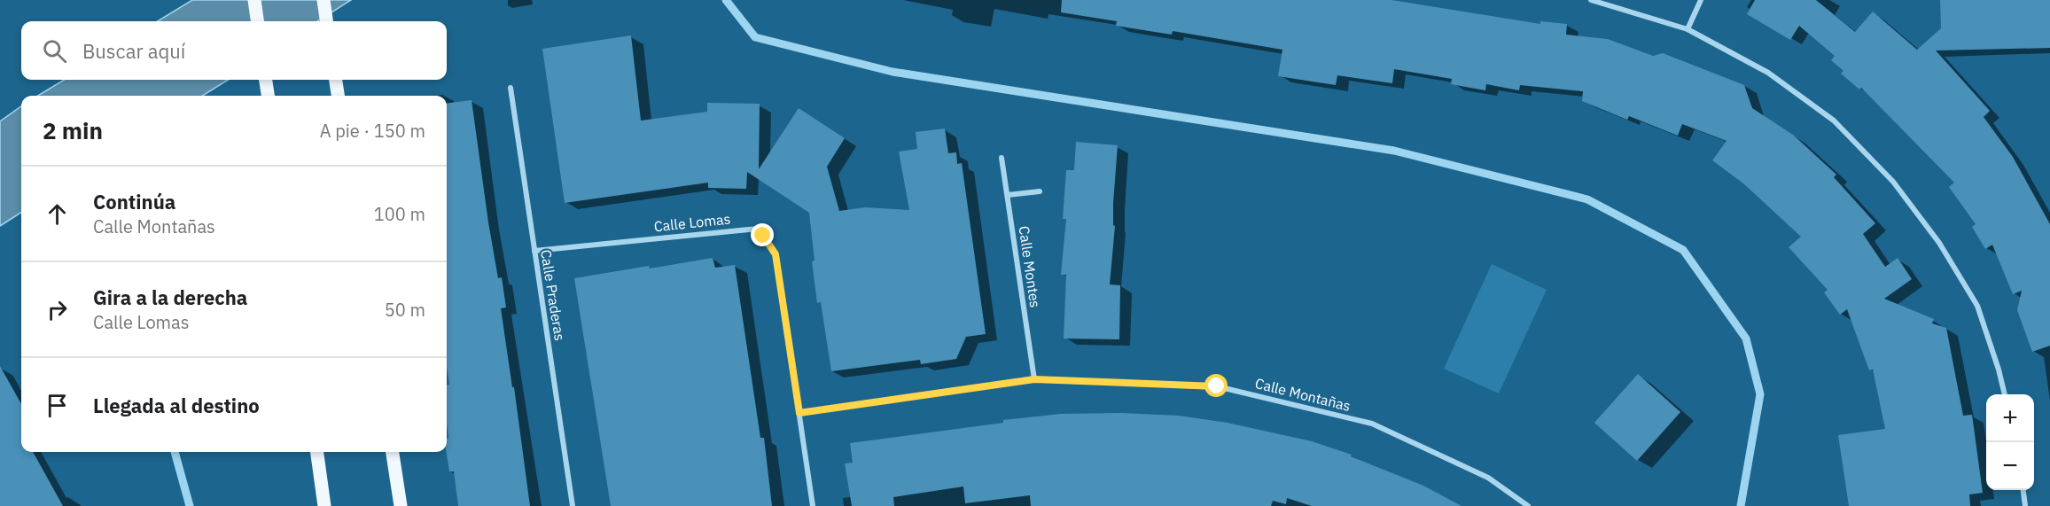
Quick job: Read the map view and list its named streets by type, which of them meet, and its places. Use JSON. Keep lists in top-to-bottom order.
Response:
{
  "streets": {
    "street": [
      "Calle Lomas",
      "Calle Montes",
      "Calle Praderas",
      "Calle Montañas"
    ]
  },
  "crossings": [
    ["Calle Lomas", "Calle Praderas"],
    ["Calle Lomas", "Calle Montañas"],
    ["Calle Montes", "Calle Montañas"]
  ],
  "page": {
    "search": "Buscar aquí",
    "heading": ["2 min", "A pie · 150 m"],
    "list": [
      ["Continúa", "Calle Montañas", "100 m"],
      ["Gira a la derecha", "Calle Lomas", "50 m"],
      "Llegada al destino"
    ],
    "map_buttons": ["+", "−"]
  }
}
